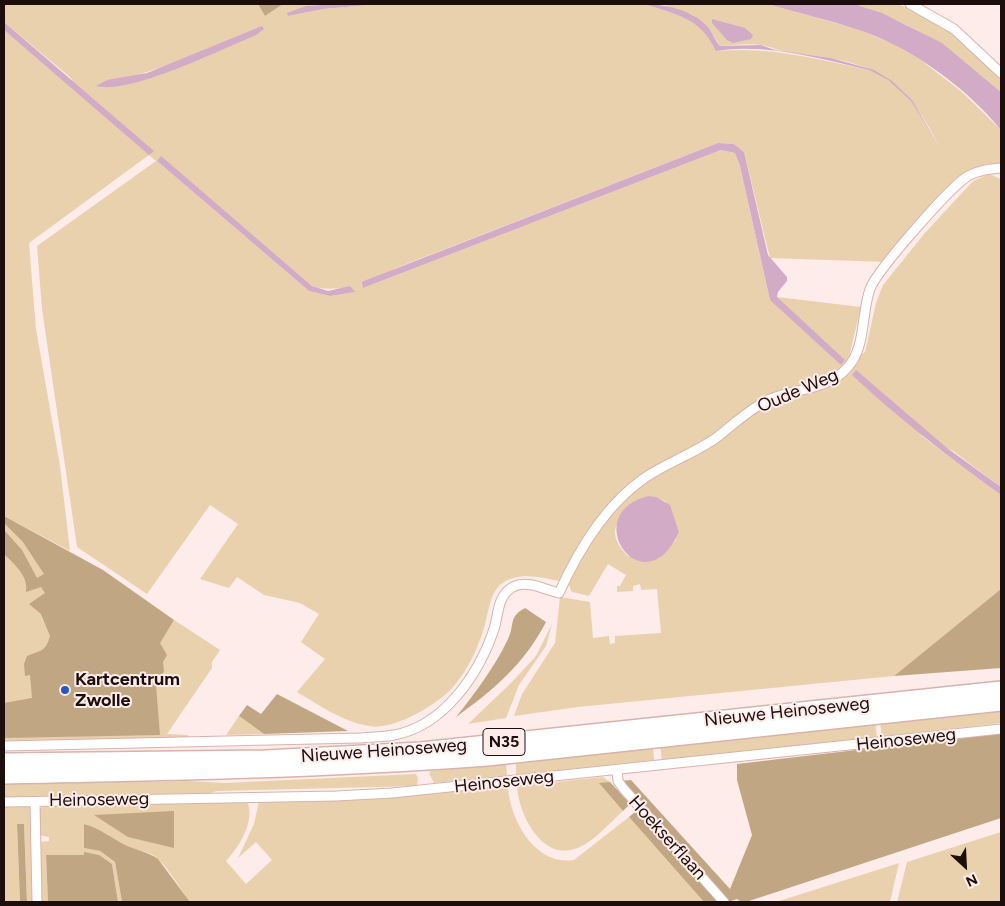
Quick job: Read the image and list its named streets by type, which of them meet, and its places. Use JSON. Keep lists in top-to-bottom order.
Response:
{
  "streets": {
    "highway": ["Nieuwe Heinoseweg", "N35"],
    "street": ["Oude Weg", "Heinoseweg", "Hoekserflaan"]
  },
  "crossings": [
    ["Heinoseweg", "Hoekserflaan"]
  ],
  "places": ["Kartcentrum Zwolle"],
  "north": "bottom right"
}
